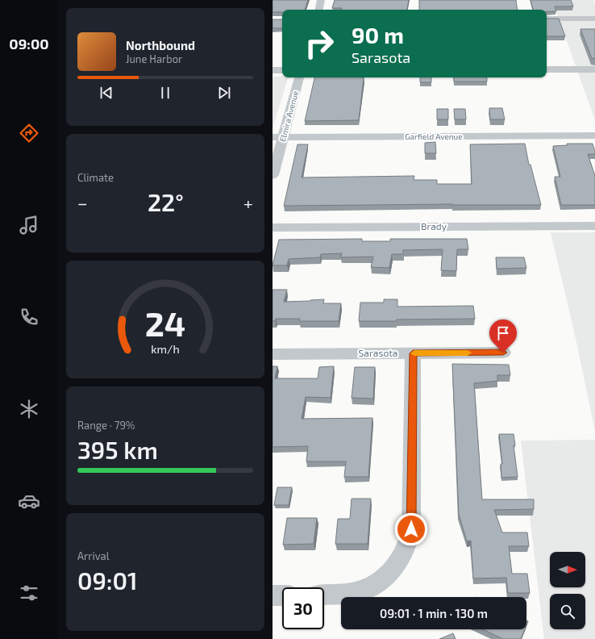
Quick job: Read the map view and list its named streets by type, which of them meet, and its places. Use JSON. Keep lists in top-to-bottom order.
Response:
{
  "streets": {
    "street": [
      "Elmira Avenue",
      "Garfield Avenue",
      "Brady",
      "Sarasota"
    ]
  },
  "crossings": [
    ["Elmira Avenue", "Garfield Avenue"]
  ],
  "north": "right",
  "page": {
    "tabs": "09:00",
    "turn": ["90 m", "Sarasota"],
    "song": ["Northbound", "June Harbor"],
    "tile": [
      "Climate",
      ["Range · 79%", "395 km"],
      ["Arrival", "09:01"]
    ],
    "heat": ["−", "22°", "+"],
    "limit": "30",
    "trip": "09:01 · 1 min · 130 m",
    "gauge": ["24", "km/h"]
  }
}
